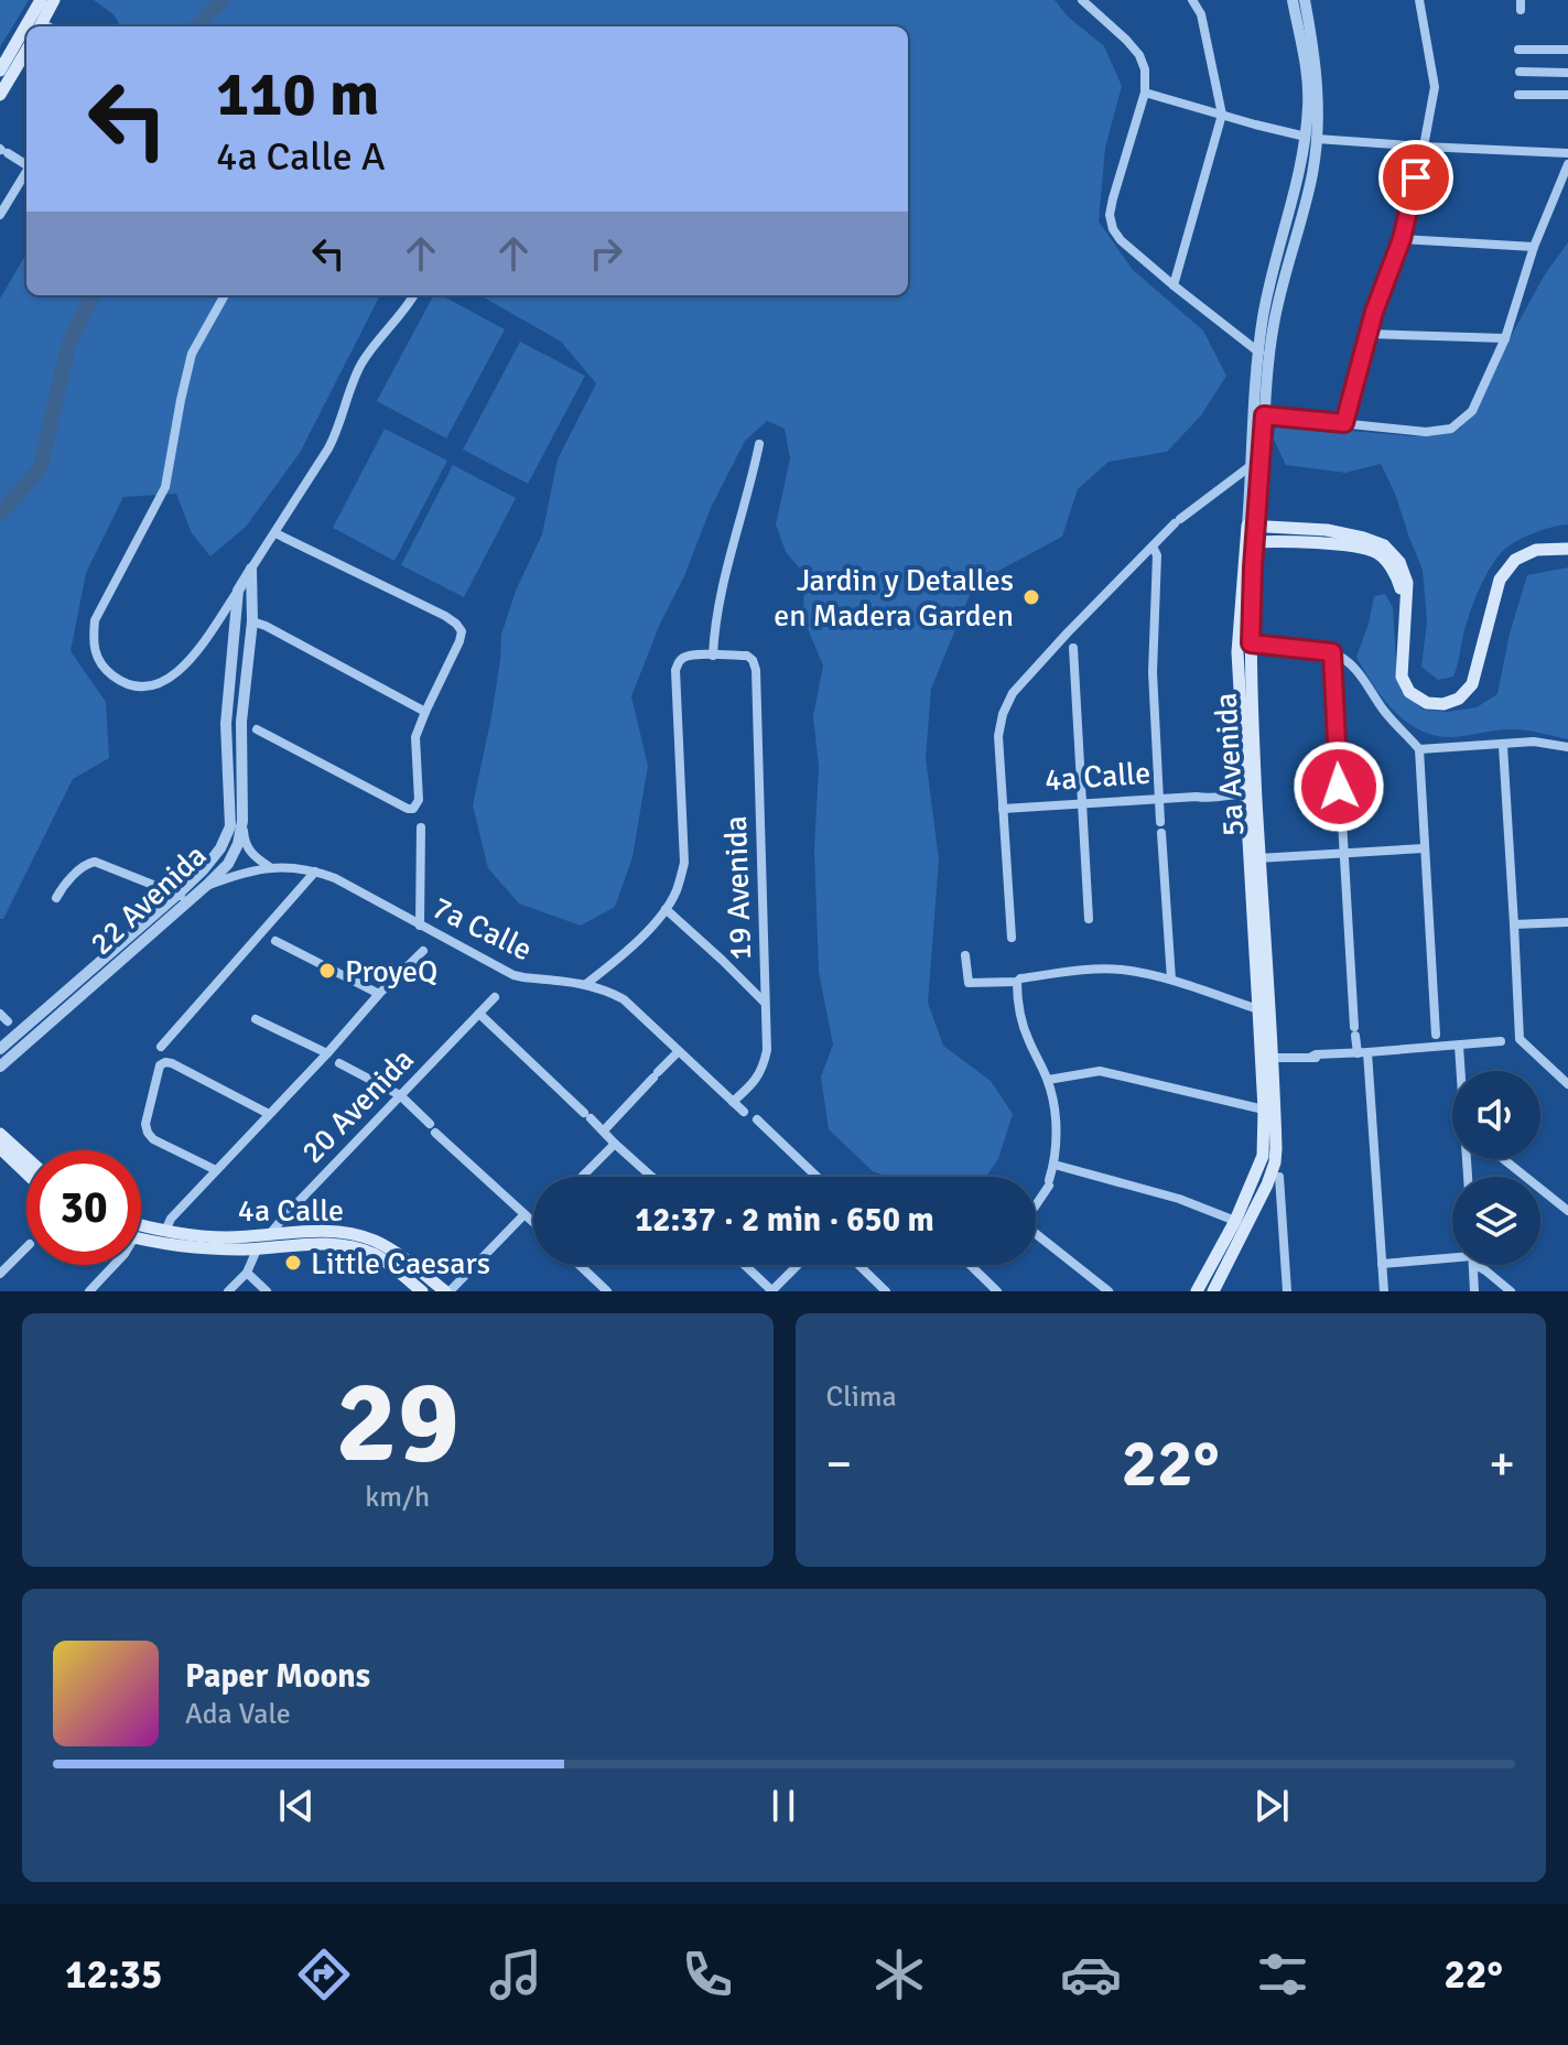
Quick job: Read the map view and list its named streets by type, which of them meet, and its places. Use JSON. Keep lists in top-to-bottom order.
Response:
{
  "streets": {
    "main road": ["5a Avenida", "4a Calle"],
    "street": [
      "19 Avenida",
      "22 Avenida",
      "7a Calle",
      "20 Avenida"
    ]
  },
  "crossings": [
    ["5a Avenida", "4a Calle"],
    ["4a Calle", "20 Avenida"],
    ["19 Avenida", "7a Calle"],
    ["22 Avenida", "7a Calle"]
  ],
  "places": ["Jardin y Detalles en Madera Garden", "ProyeQ", "Little Caesars"],
  "page": {
    "turn": ["110 m", "4a Calle A"],
    "limit": "30",
    "trip": "12:37 · 2 min · 650 m",
    "tile": [
      ["29", "km/h"],
      "Clima"
    ],
    "heat": ["−", "22°", "+"],
    "song": ["Paper Moons", "Ada Vale"],
    "tabs": ["12:35", "22°"]
  }
}
